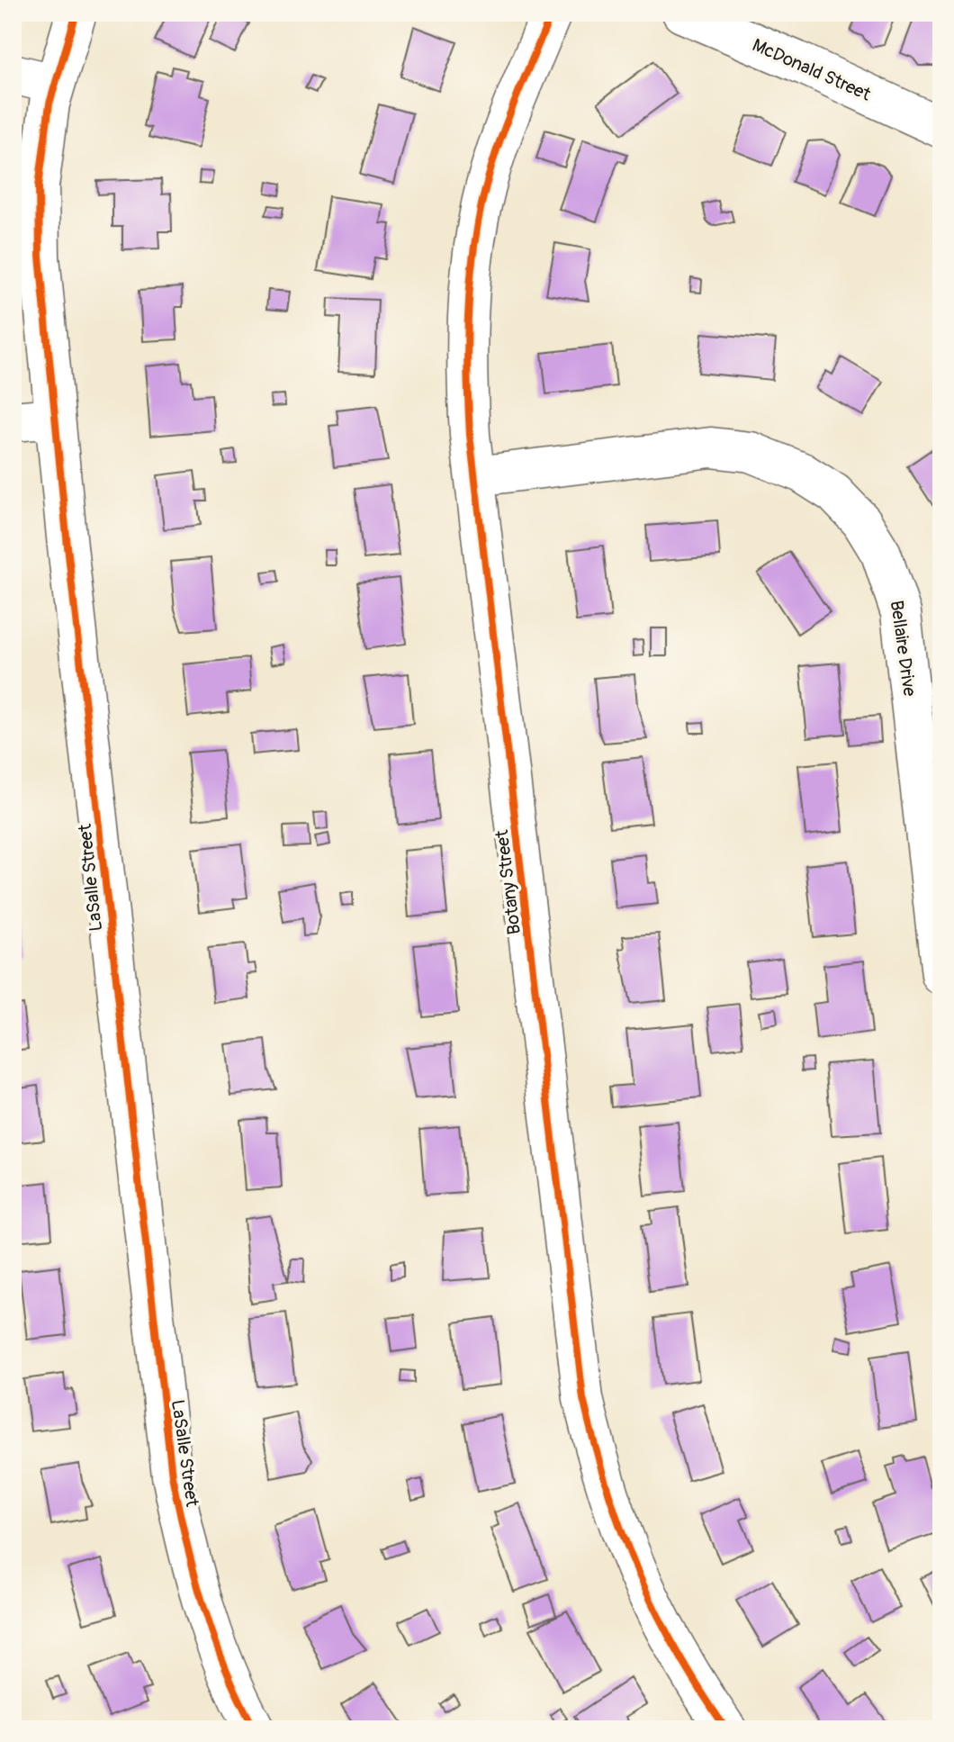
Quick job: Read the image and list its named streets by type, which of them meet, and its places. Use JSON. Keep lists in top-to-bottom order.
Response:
{
  "streets": {
    "street": [
      "McDonald Street",
      "Bellaire Drive",
      "LaSalle Street",
      "Botany Street"
    ]
  },
  "crossings": [
    ["Bellaire Drive", "Botany Street"]
  ]
}
